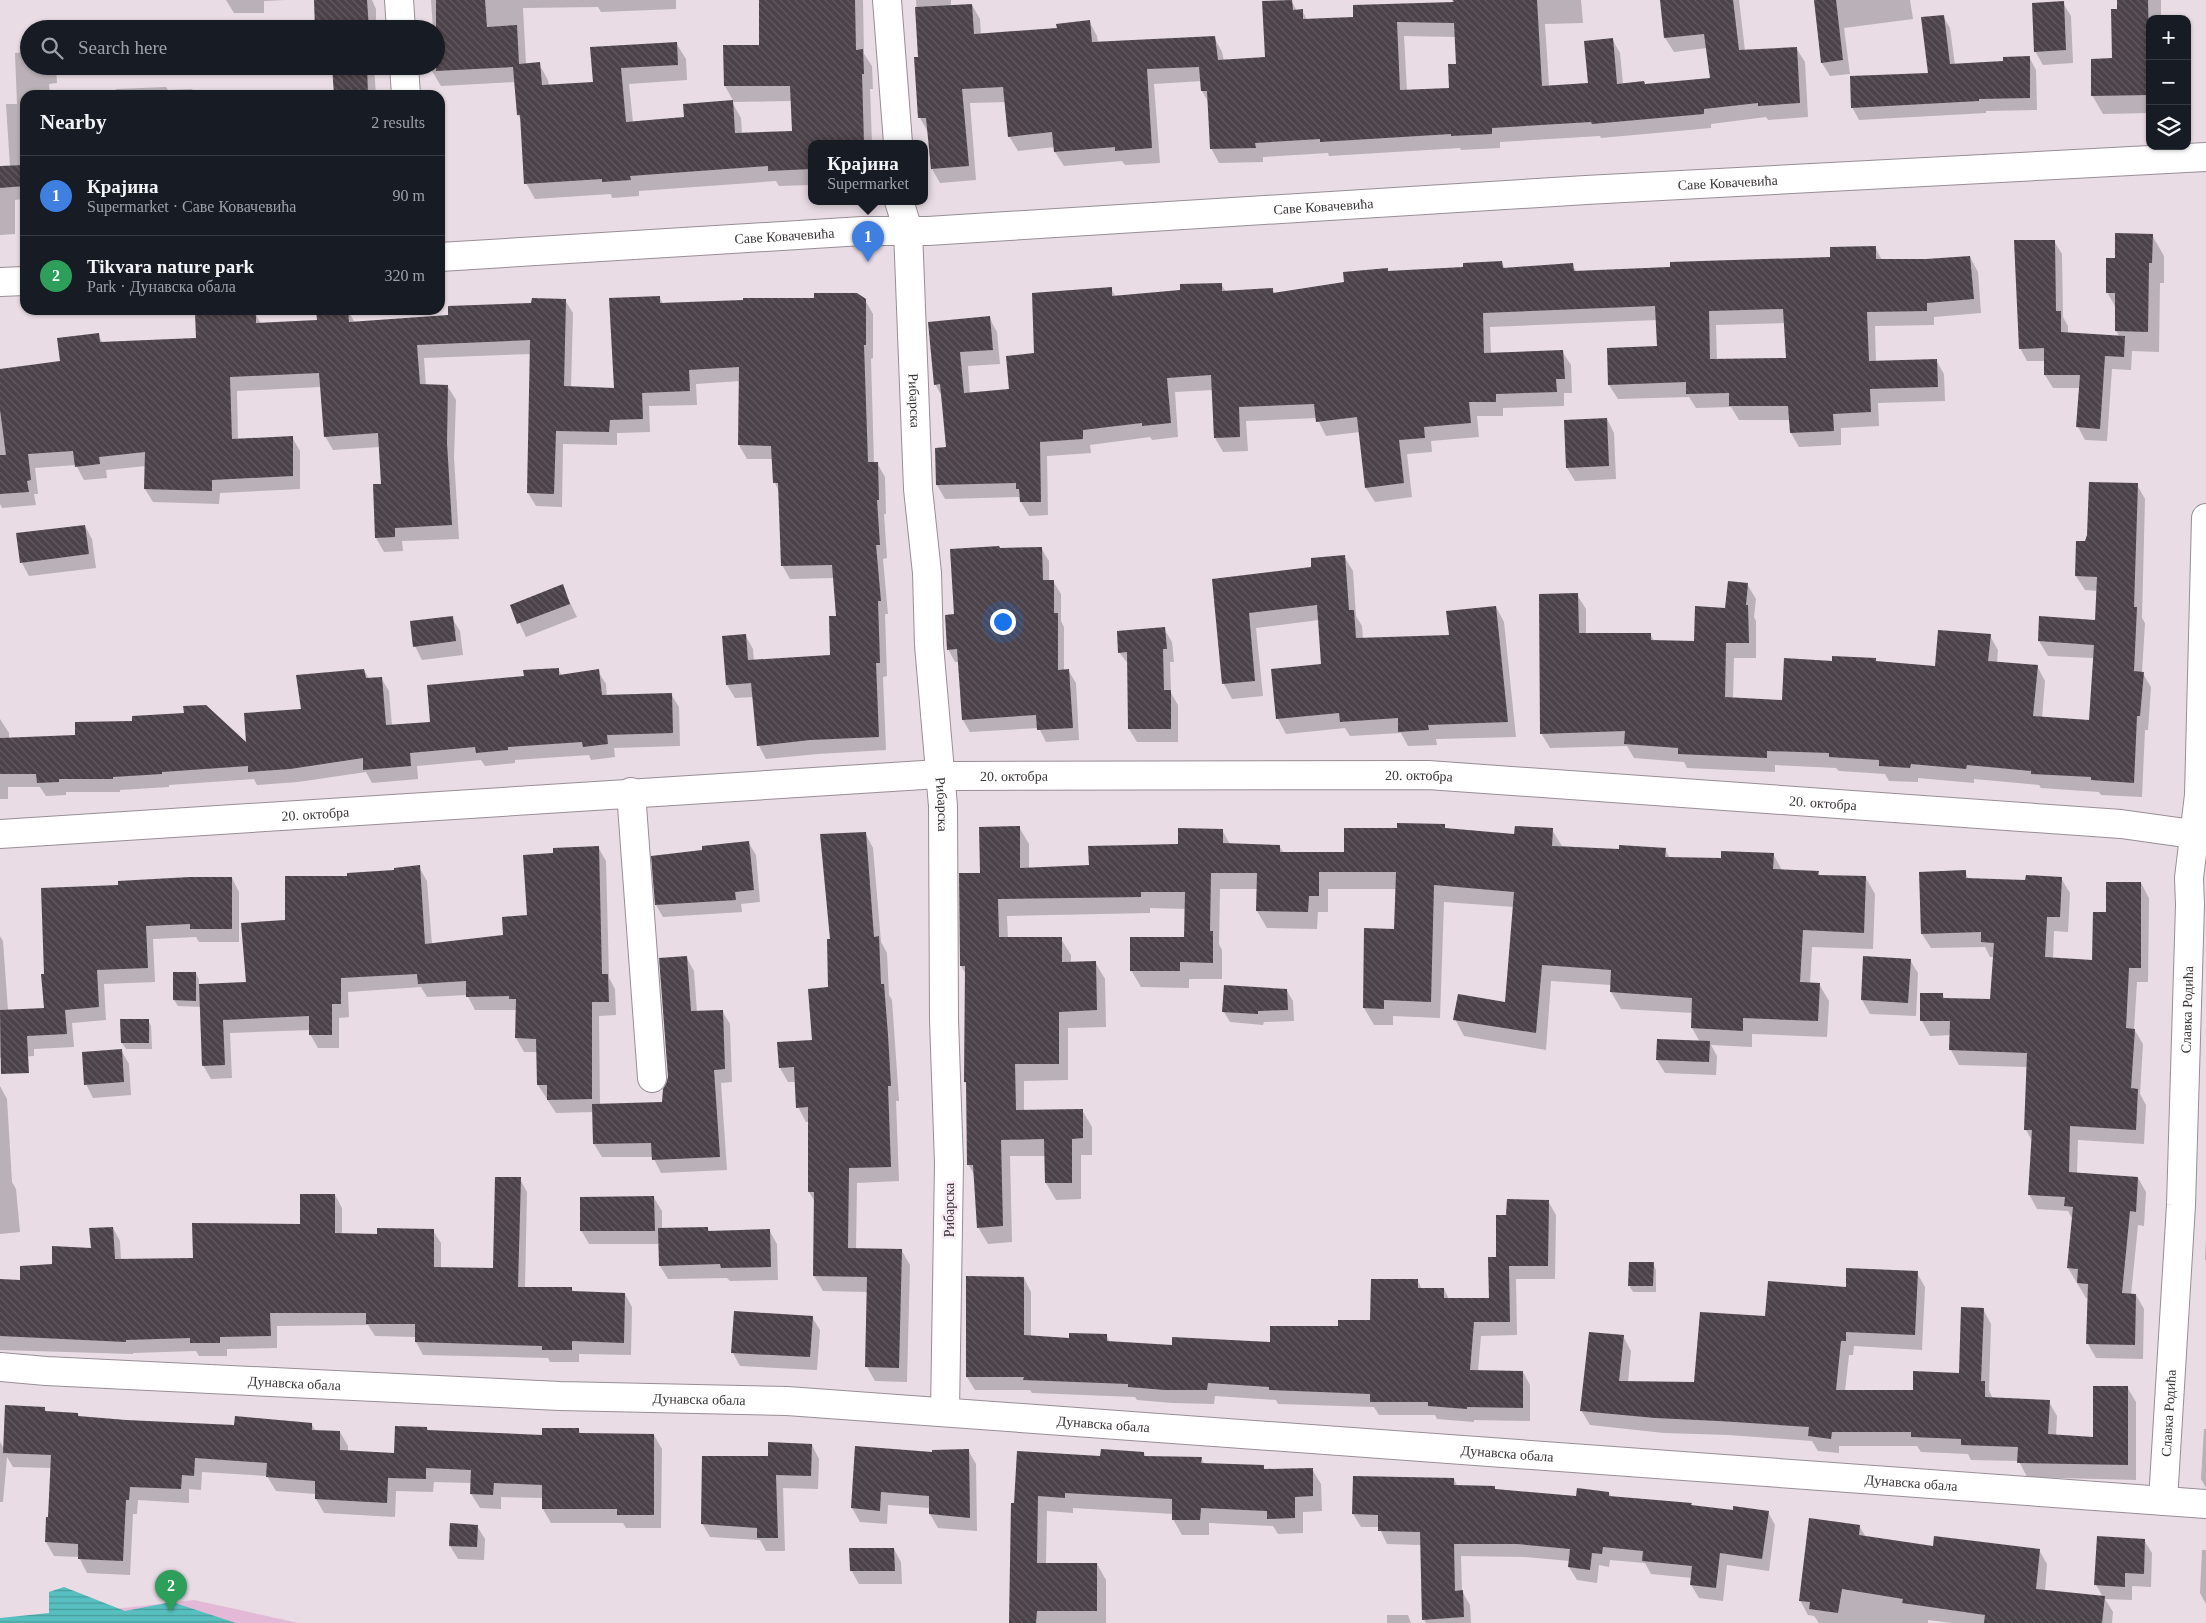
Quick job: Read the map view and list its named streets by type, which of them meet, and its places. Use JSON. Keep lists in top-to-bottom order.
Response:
{
  "streets": {
    "street": [
      "Саве Ковачевића",
      "Рибарска",
      "20. октобра",
      "Славка Родића",
      "Дунавска обала"
    ]
  },
  "crossings": [
    ["Саве Ковачевића", "Рибарска"],
    ["Рибарска", "20. октобра"],
    ["Рибарска", "Дунавска обала"],
    ["20. октобра", "Славка Родића"],
    ["Славка Родића", "Дунавска обала"]
  ],
  "page": {
    "map_buttons": ["+", "−"],
    "search": "Search here",
    "heading": ["Nearby", "2 results"],
    "popup": ["Крајина", "Supermarket"],
    "list": [
      {
        "mark": "1",
        "name": "Крајина",
        "note": "Supermarket · Саве Ковачевића",
        "value": "90 m"
      },
      {
        "mark": "2",
        "name": "Tikvara nature park",
        "note": "Park · Дунавска обала",
        "value": "320 m"
      }
    ],
    "pins": ["1", "2"]
  }
}
